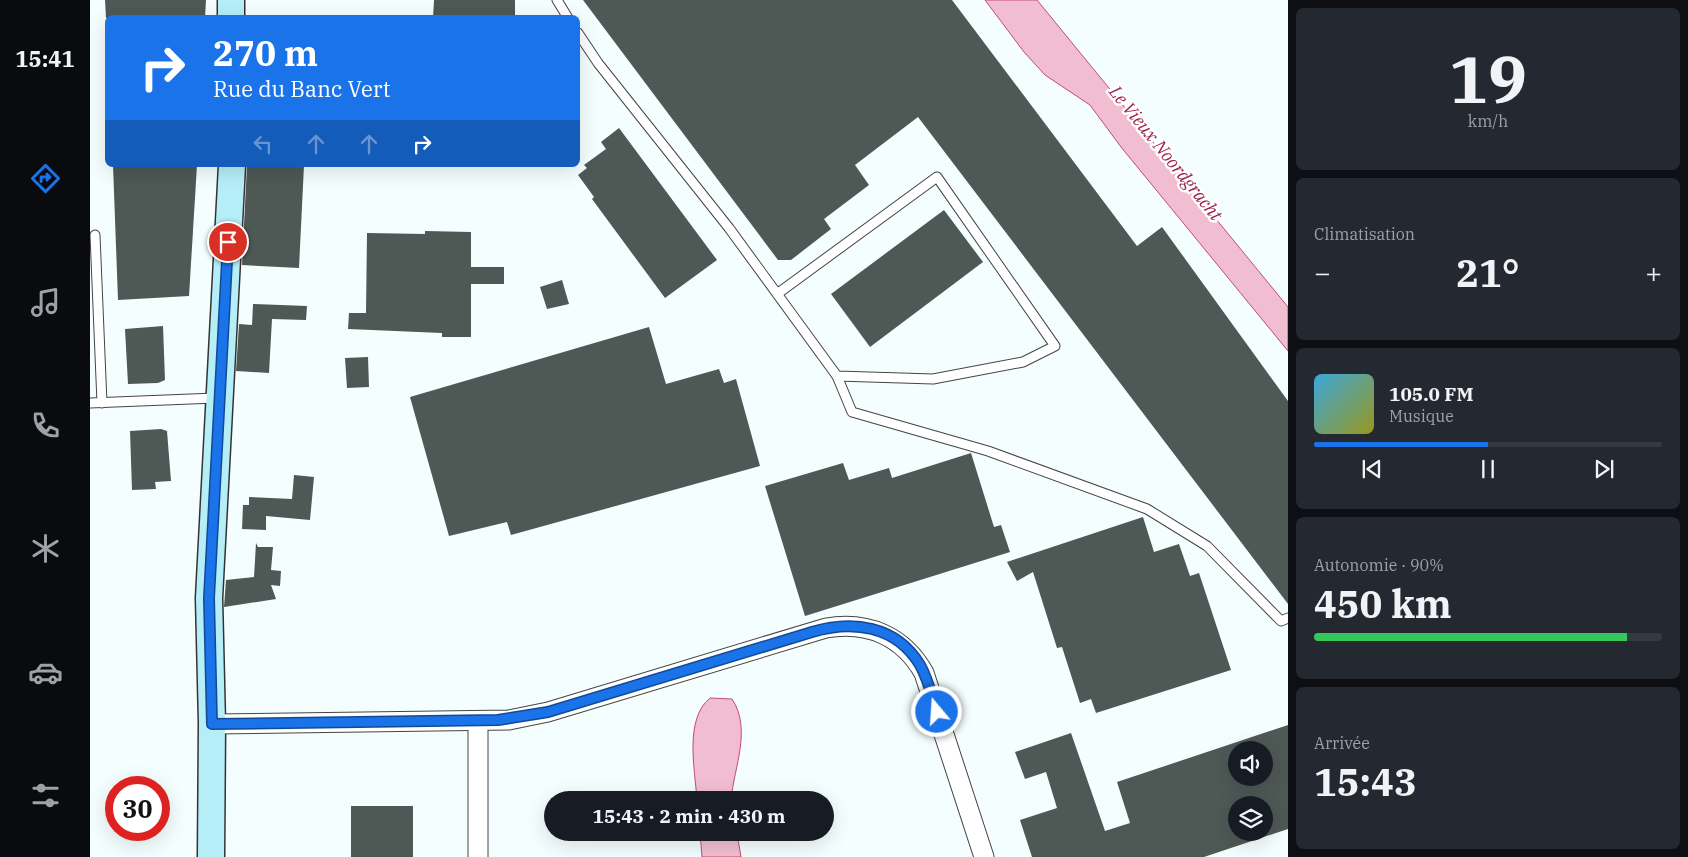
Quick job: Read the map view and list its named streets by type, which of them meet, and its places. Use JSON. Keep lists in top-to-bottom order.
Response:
{
  "water": ["Le Vieux Noordgracht"],
  "page": {
    "tabs": "15:41",
    "tile": [
      ["19", "km/h"],
      "Climatisation",
      ["Autonomie · 90%", "450 km"],
      ["Arrivée", "15:43"]
    ],
    "turn": ["270 m", "Rue du Banc Vert"],
    "heat": ["−", "21°", "+"],
    "song": ["105.0 FM", "Musique"],
    "limit": "30",
    "trip": "15:43 · 2 min · 430 m"
  }
}
